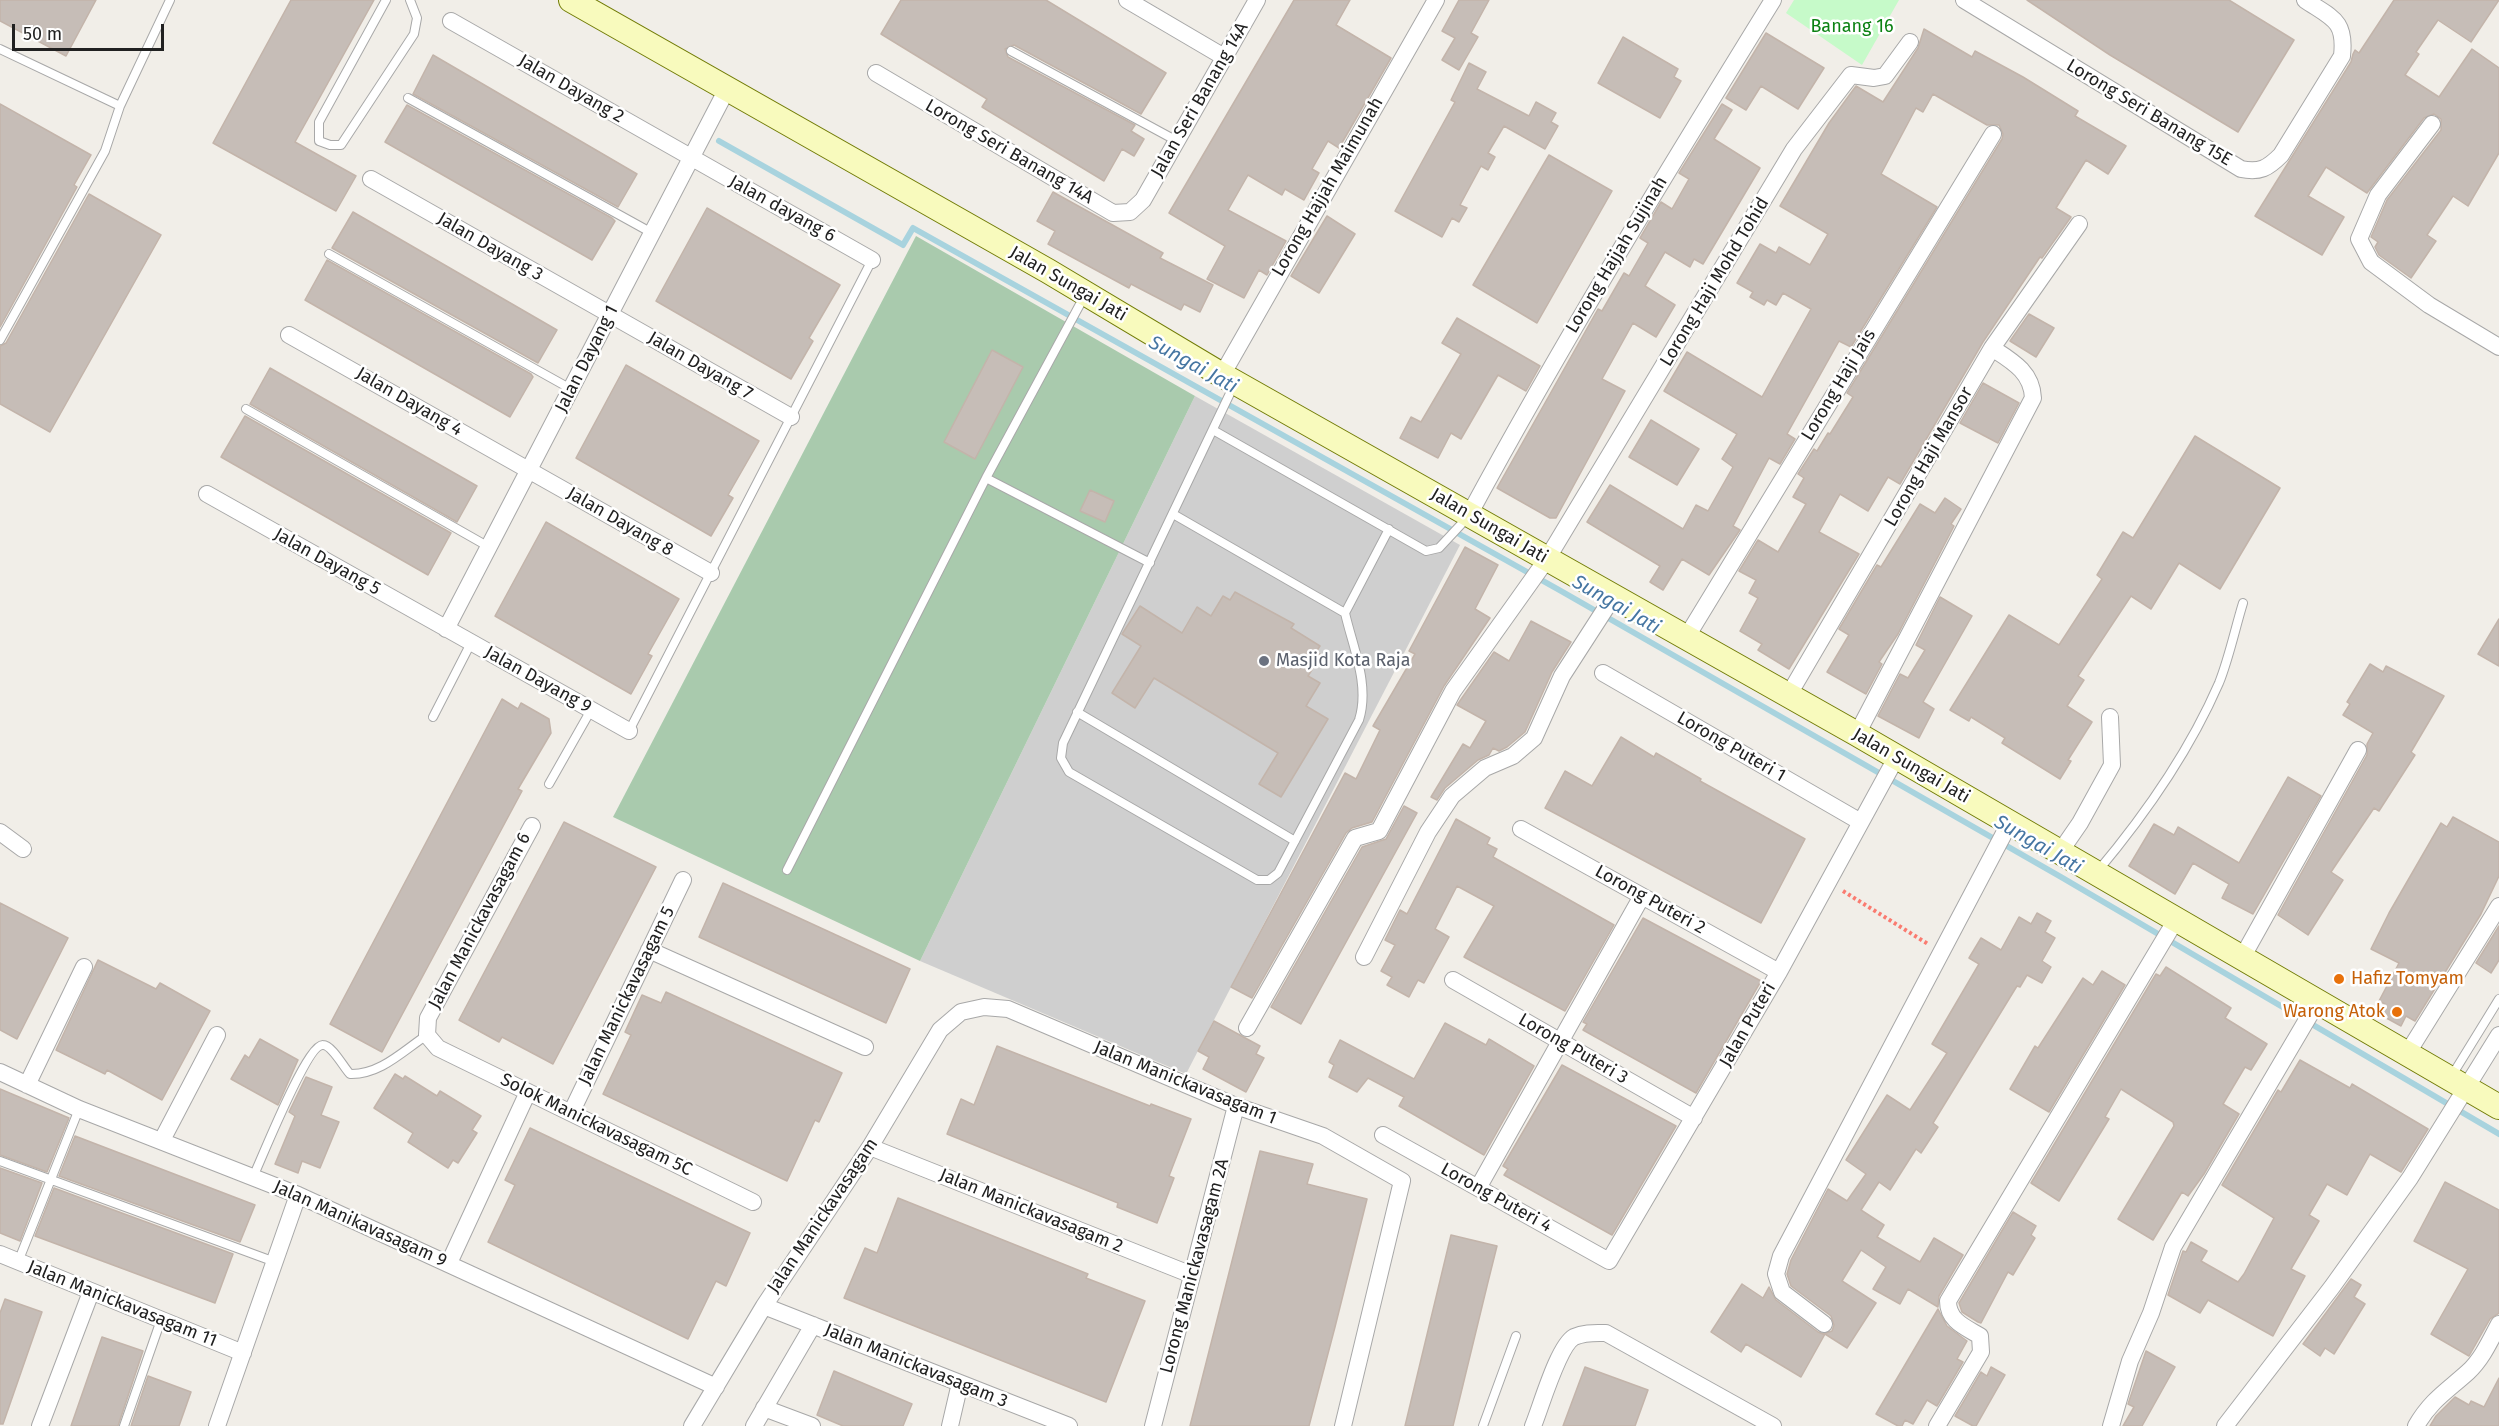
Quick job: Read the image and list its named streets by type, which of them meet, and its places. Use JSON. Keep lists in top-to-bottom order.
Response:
{
  "streets": {
    "main road": ["Jalan Sungai Jati"],
    "street": [
      "Jalan Dayang 2",
      "Jalan Seri Banang 14A",
      "Lorong Seri Banang 15E",
      "Lorong Seri Banang 14A",
      "Lorong Hajjah Maimunah",
      "Jalan dayang 6",
      "Jalan Dayang 3",
      "Lorong Hajjah Sujinah",
      "Lorong Haji Mohd Tohid",
      "Jalan Dayang 1",
      "Jalan Dayang 7",
      "Lorong Haji Jais",
      "Jalan Dayang 4",
      "Lorong Haji Mansor",
      "Jalan Dayang 8",
      "Jalan Dayang 5",
      "Jalan Dayang 9",
      "Lorong Puteri 1",
      "Lorong Puteri 2",
      "Jalan Manickavasagam 6",
      "Jalan Manickavasagam 5",
      "Jalan Puteri",
      "Lorong Puteri 3",
      "Jalan Manickavasagam 1",
      "Solok Manickavasagam 5C",
      "Lorong Puteri 4",
      "Jalan Manickavasagam 2",
      "Jalan Manickavasagam",
      "Jalan Manikavasagam 9",
      "Lorong Manickavasagam 2A",
      "Jalan Manickavasagam 11",
      "Jalan Manickavasagam 3"
    ]
  },
  "crossings": [
    ["Jalan Dayang 2", "Jalan dayang 6"],
    ["Jalan Dayang 2", "Jalan Dayang 1"],
    ["Jalan Seri Banang 14A", "Lorong Seri Banang 14A"],
    ["Lorong Hajjah Maimunah", "Jalan Sungai Jati"],
    ["Jalan dayang 6", "Jalan Dayang 1"],
    ["Jalan Dayang 3", "Jalan Dayang 1"],
    ["Jalan Dayang 3", "Jalan Dayang 7"],
    ["Lorong Hajjah Sujinah", "Jalan Sungai Jati"],
    ["Lorong Haji Mohd Tohid", "Jalan Sungai Jati"],
    ["Jalan Sungai Jati", "Jalan Dayang 1"],
    ["Jalan Sungai Jati", "Lorong Haji Jais"],
    ["Jalan Sungai Jati", "Lorong Haji Mansor"],
    ["Jalan Sungai Jati", "Jalan Puteri"],
    ["Jalan Dayang 1", "Jalan Dayang 7"],
    ["Jalan Dayang 1", "Jalan Dayang 4"],
    ["Jalan Dayang 1", "Jalan Dayang 8"],
    ["Jalan Dayang 1", "Jalan Dayang 5"],
    ["Jalan Dayang 1", "Jalan Dayang 9"],
    ["Jalan Dayang 4", "Jalan Dayang 8"],
    ["Jalan Dayang 5", "Jalan Dayang 9"],
    ["Lorong Puteri 1", "Jalan Puteri"],
    ["Lorong Puteri 2", "Jalan Puteri"],
    ["Jalan Manickavasagam 6", "Solok Manickavasagam 5C"],
    ["Jalan Manickavasagam 5", "Solok Manickavasagam 5C"],
    ["Jalan Puteri", "Lorong Puteri 3"],
    ["Jalan Puteri", "Lorong Puteri 4"],
    ["Jalan Manickavasagam 1", "Jalan Manickavasagam"],
    ["Jalan Manickavasagam 1", "Lorong Manickavasagam 2A"],
    ["Jalan Manickavasagam 2", "Jalan Manickavasagam"],
    ["Jalan Manickavasagam 2", "Lorong Manickavasagam 2A"],
    ["Jalan Manickavasagam", "Jalan Manikavasagam 9"],
    ["Jalan Manickavasagam", "Jalan Manickavasagam 3"]
  ],
  "water": ["Sungai Jati"],
  "parks": ["Banang 16"],
  "places": ["Masjid Kota Raja", "Hafiz Tomyam", "Warong Atok"],
  "scale_bar": "50 m"
}
